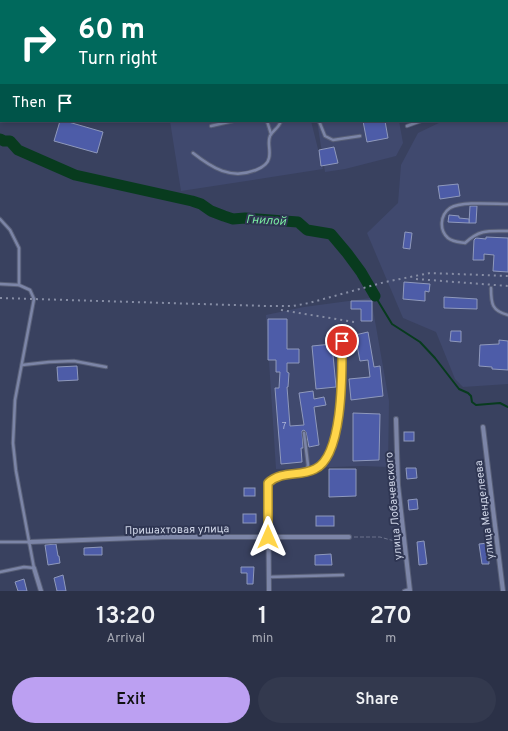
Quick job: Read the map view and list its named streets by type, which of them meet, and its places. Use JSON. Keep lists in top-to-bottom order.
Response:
{
  "streets": {
    "street": ["улица Лобачевского", "улица Менделеева", "Пришахтовая улица"]
  },
  "water": ["Гнилой"],
  "house_numbers": ["7"],
  "page": {
    "turn": ["60 m", "Turn right"],
    "then": "Then",
    "eta": [
      "13:20",
      "Arrival",
      "1",
      "min",
      "270",
      "m"
    ],
    "buttons": ["Exit", "Share"]
  }
}
